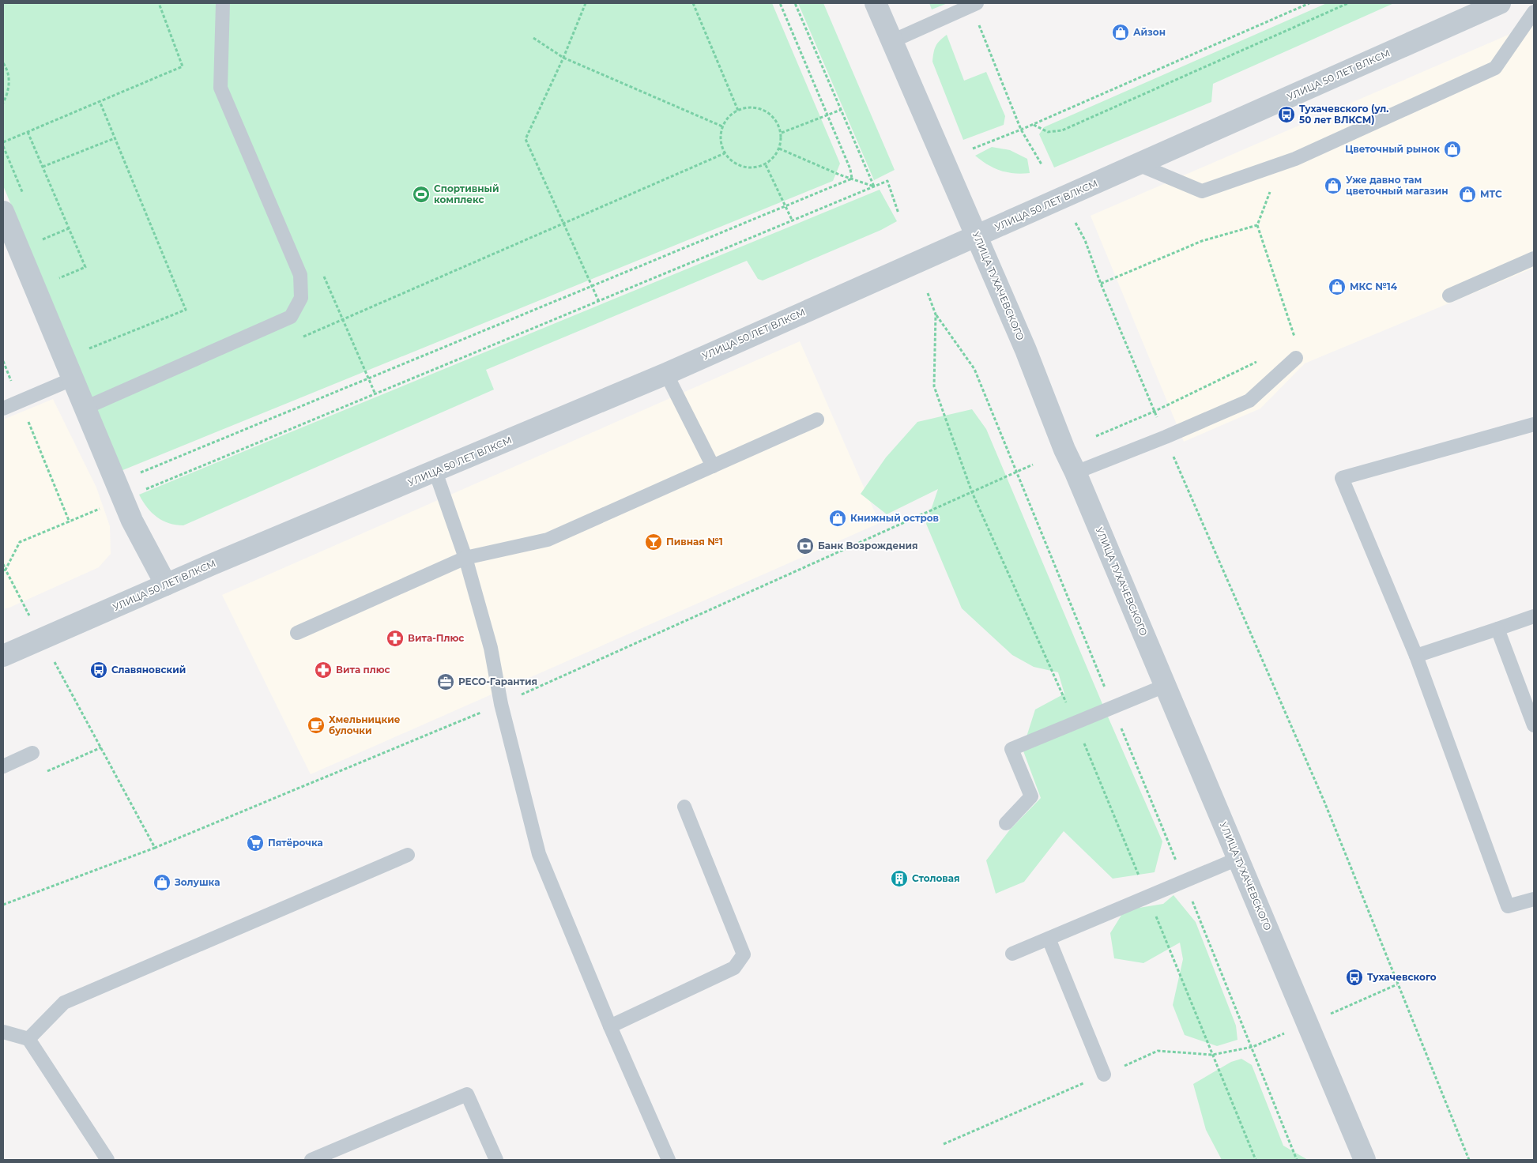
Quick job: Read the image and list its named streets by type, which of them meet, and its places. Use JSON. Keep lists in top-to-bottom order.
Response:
{
  "streets": {
    "street": ["УЛИЦА 50 ЛЕТ ВЛКСМ", "УЛИЦА ТУХАЧЕВСКОГО"]
  },
  "crossings": [
    ["УЛИЦА 50 ЛЕТ ВЛКСМ", "УЛИЦА ТУХАЧЕВСКОГО"]
  ],
  "places": {
    "shop": [
      "Айзон",
      "Цветочный рынок",
      "Уже давно там цветочный магазин",
      "МТС",
      "МКС №14",
      "Книжный остров",
      "Золушка"
    ],
    "bus stop": ["Тухачевского (ул. 50 лет ВЛКСМ)", "Славяновский", "Тухачевского"],
    "sports": ["Спортивный комплекс"],
    "bar": ["Пивная №1"],
    "bank": ["Банк Возрождения"],
    "pharmacy": ["Вита-Плюс", "Вита плюс"],
    "office": ["РЕСО-Гарантия"],
    "cafe": ["Хмельницкие булочки"],
    "supermarket": ["Пятёрочка"],
    "building": ["Столовая"]
  }
}
